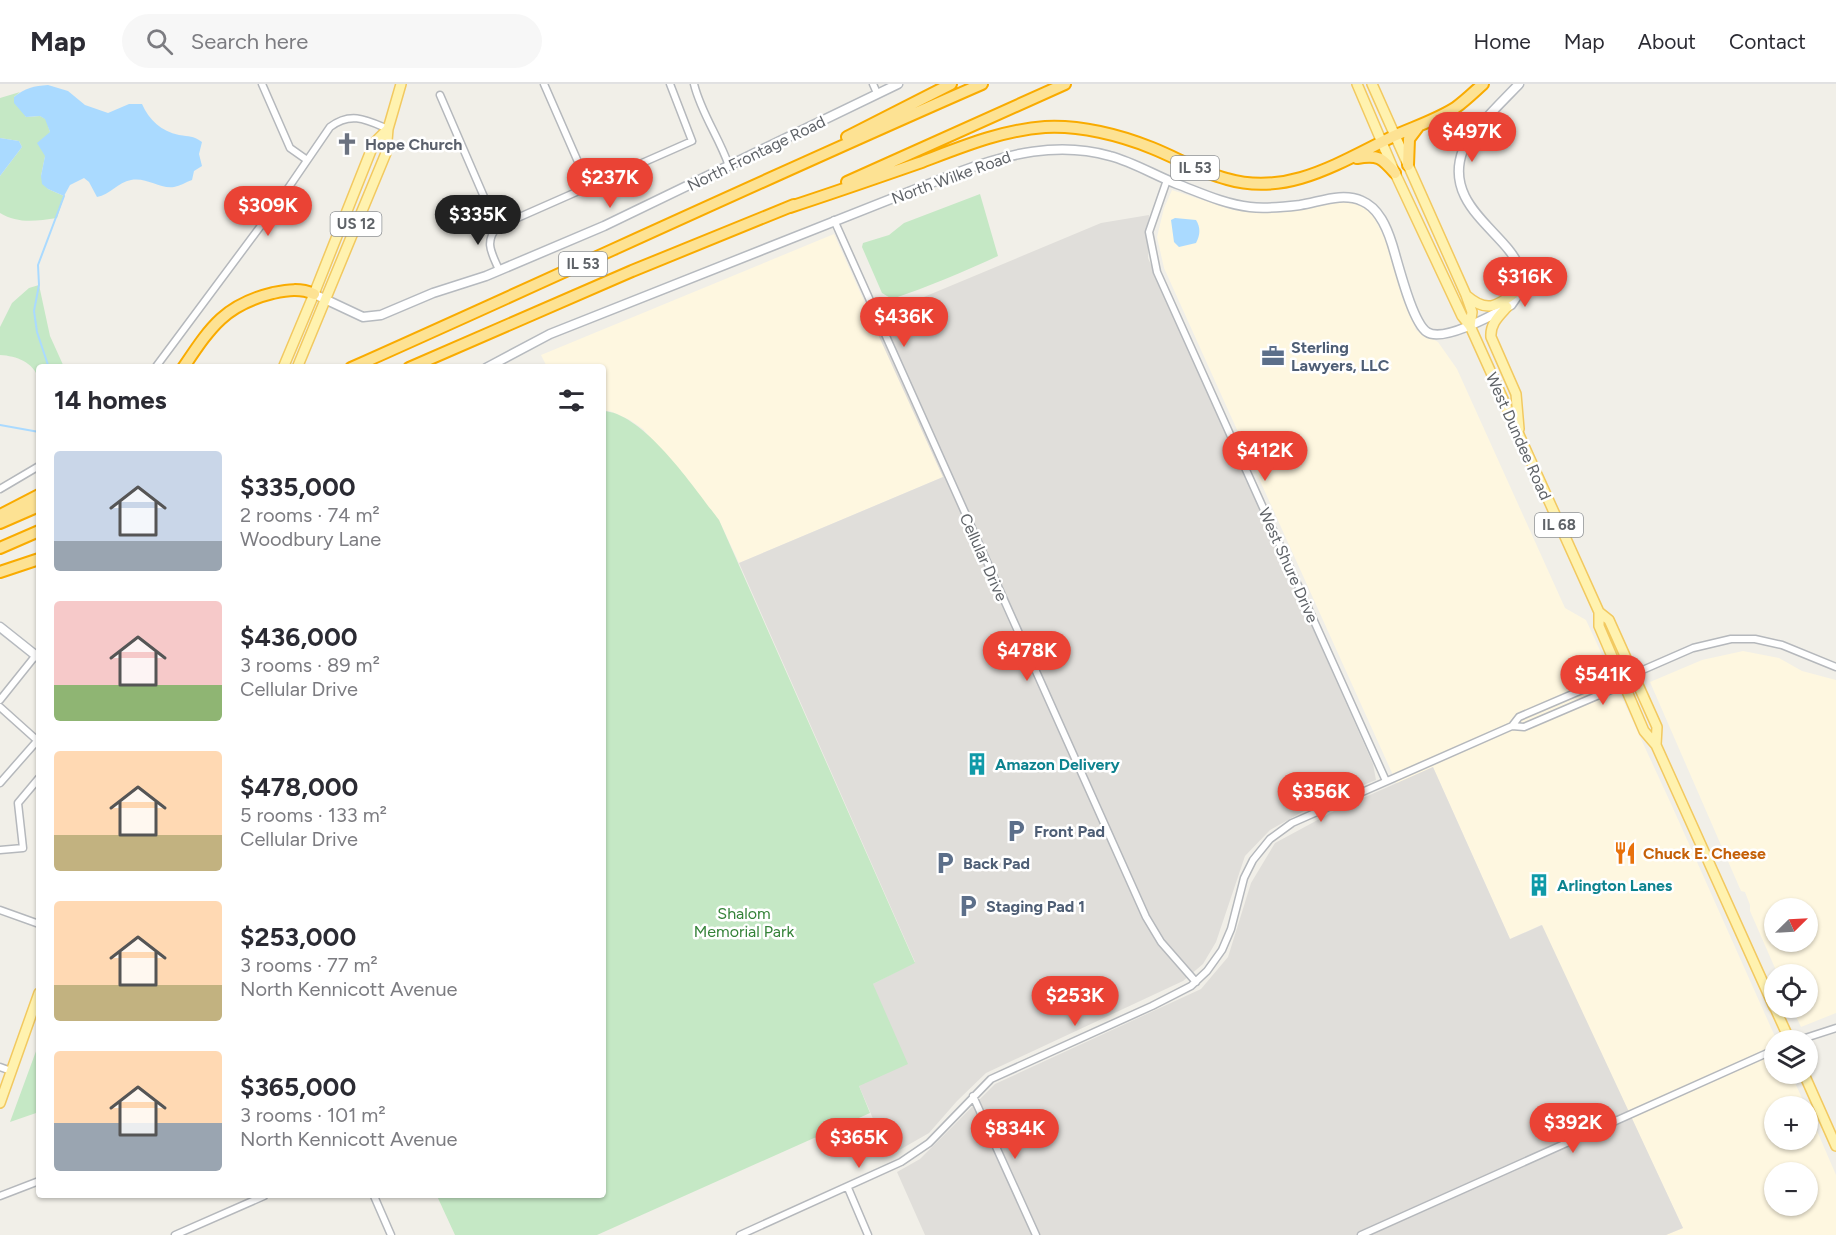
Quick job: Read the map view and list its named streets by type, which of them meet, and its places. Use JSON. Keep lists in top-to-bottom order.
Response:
{
  "streets": {
    "highway": ["IL 53"],
    "main road": ["US 12", "West Dundee Road", "IL 68"],
    "street": [
      "North Frontage Road",
      "North Wilke Road",
      "Cellular Drive",
      "West Shure Drive"
    ]
  },
  "crossings": [
    ["North Frontage Road", "US 12"],
    ["IL 53", "West Dundee Road"],
    ["IL 53", "IL 68"],
    ["North Wilke Road", "West Dundee Road"],
    ["North Wilke Road", "Cellular Drive"],
    ["North Wilke Road", "West Shure Drive"],
    ["West Dundee Road", "IL 68"]
  ],
  "parks": ["Shalom Memorial Park"],
  "places": {
    "church": ["Hope Church"],
    "office": ["Sterling Lawyers, LLC"],
    "building": ["Amazon Delivery", "Arlington Lanes"],
    "parking": ["Front Pad", "Back Pad", "Staging Pad 1"],
    "restaurant": ["Chuck E. Cheese"]
  },
  "north": "top right",
  "page": {
    "header": "Map",
    "search": "Search here",
    "nav": [
      "Home",
      "Map",
      "About",
      "Contact"
    ],
    "price": [
      "$497K",
      "$237K",
      "$309K",
      "$335K",
      "$316K",
      "$436K",
      "$412K",
      "$478K",
      "$541K",
      "$356K",
      "$253K",
      "$392K",
      "$834K",
      "$365K"
    ],
    "heading": "14 homes",
    "list": [
      {
        "name": "$335,000",
        "note": "2 rooms · 74 m² · Woodbury Lane"
      },
      {
        "name": "$436,000",
        "note": "3 rooms · 89 m² · Cellular Drive"
      },
      {
        "name": "$478,000",
        "note": "5 rooms · 133 m² · Cellular Drive"
      },
      {
        "name": "$253,000",
        "note": "3 rooms · 77 m² · North Kennicott Avenue"
      },
      {
        "name": "$365,000",
        "note": "3 rooms · 101 m² · North Kennicott Avenue"
      }
    ],
    "map_buttons": ["+", "−"]
  }
}
